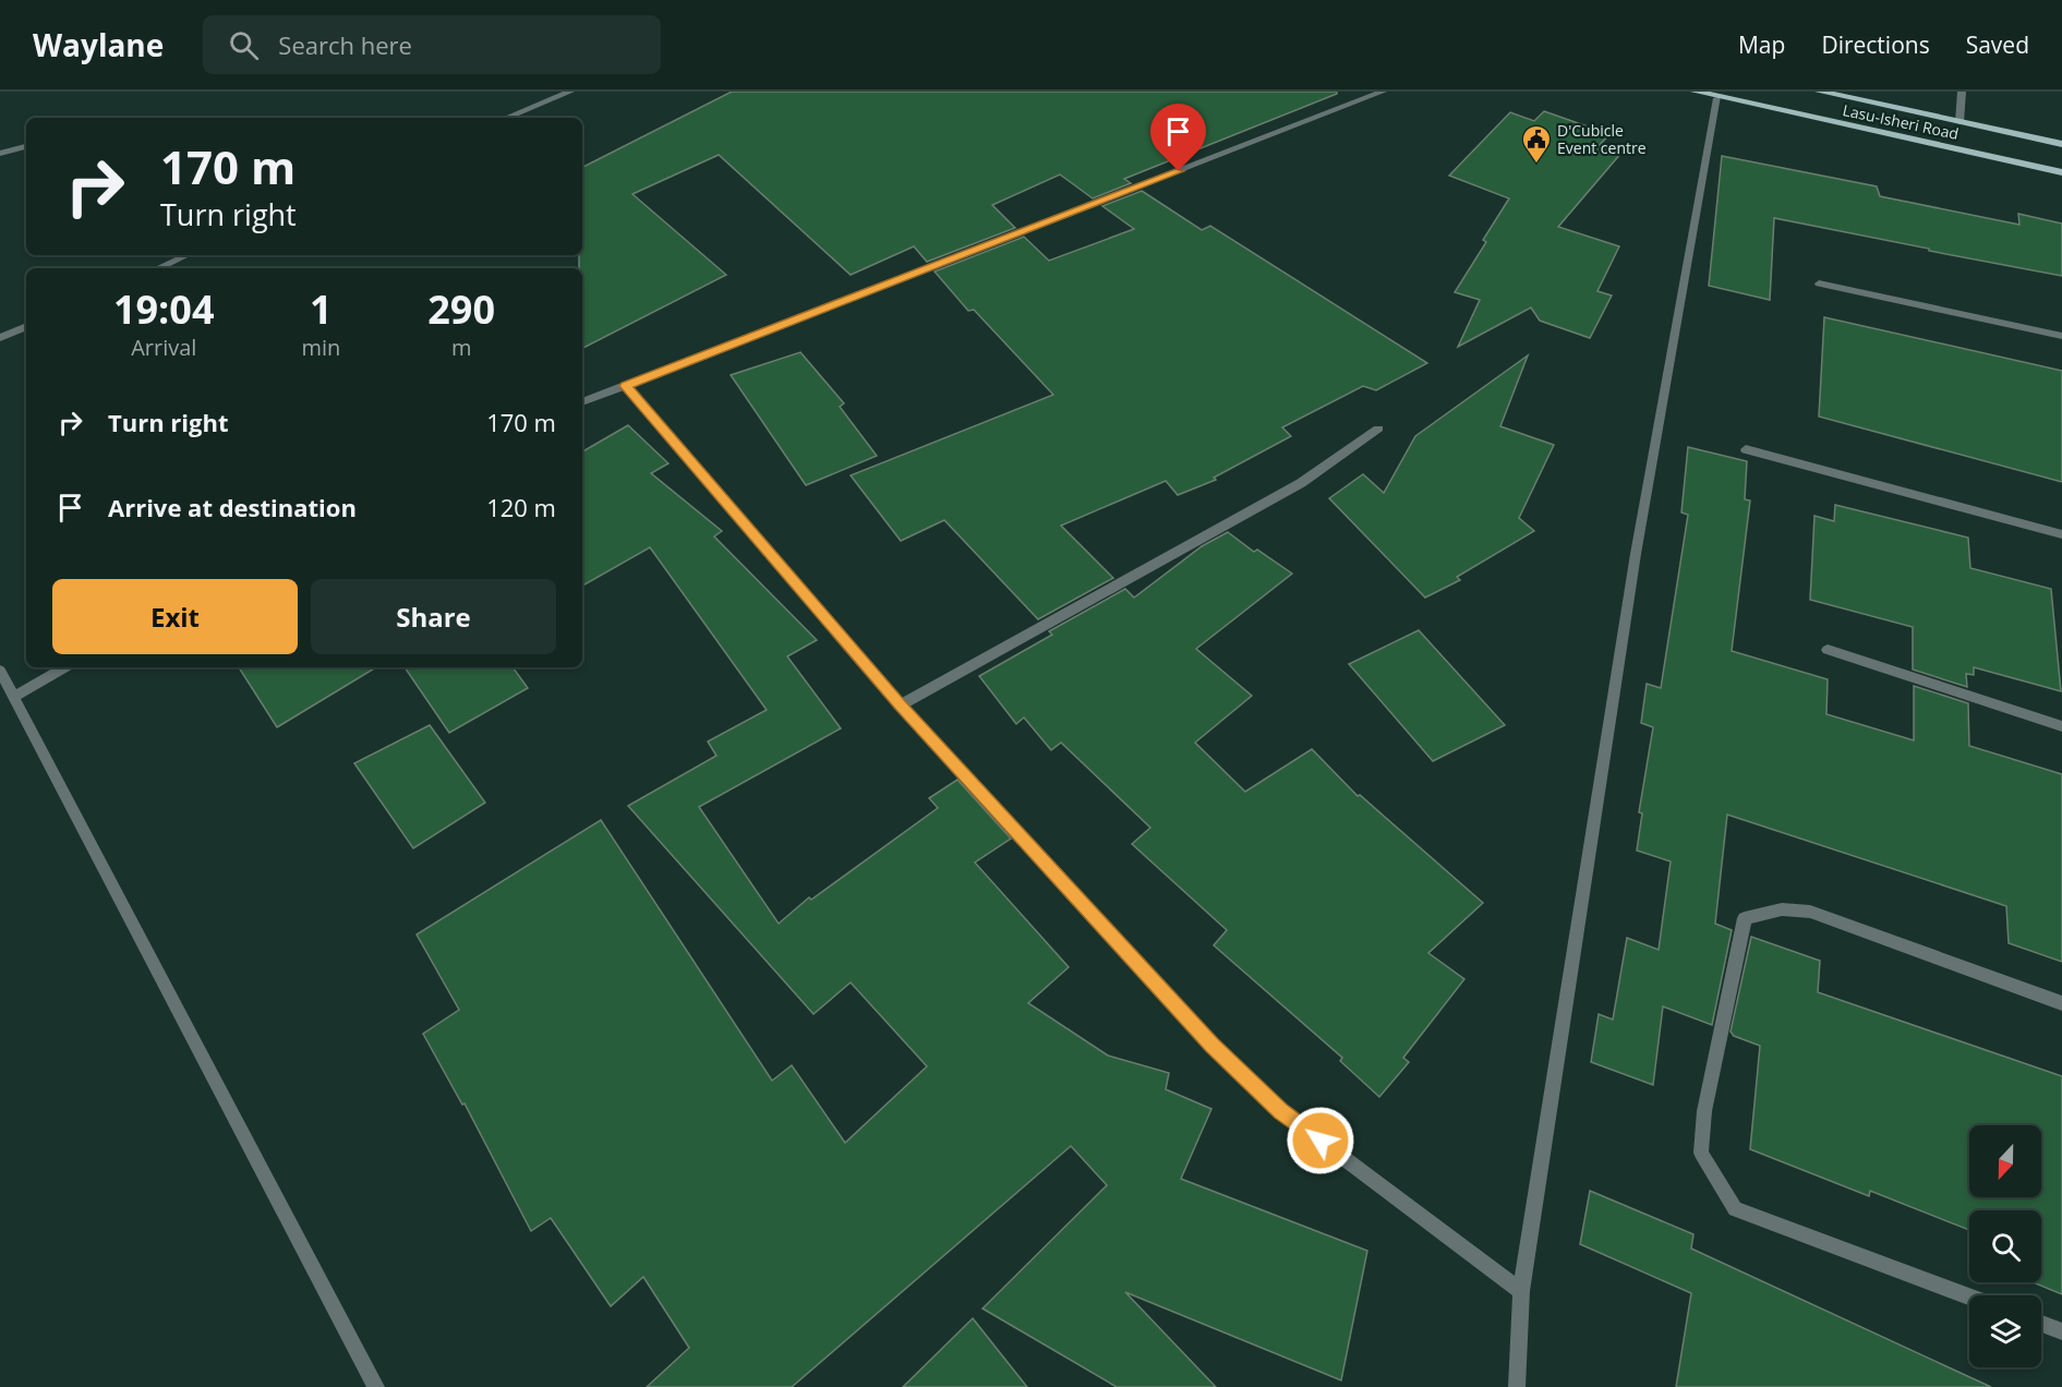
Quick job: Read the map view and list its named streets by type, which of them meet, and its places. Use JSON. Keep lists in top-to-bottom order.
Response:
{
  "streets": {
    "main road": ["Lasu-Isheri Road"]
  },
  "places": {
    "public building": ["D'Cubicle Event centre"]
  },
  "north": "bottom",
  "page": {
    "header": "Waylane",
    "search": "Search here",
    "nav": ["Map", "Directions", "Saved"],
    "turn": ["170 m", "Turn right"],
    "eta": [
      "19:04",
      "Arrival",
      "1",
      "min",
      "290",
      "m"
    ],
    "list": [
      {
        "name": "Turn right",
        "value": "170 m"
      },
      {
        "name": "Arrive at destination",
        "value": "120 m"
      }
    ],
    "buttons": ["Exit", "Share"]
  }
}
